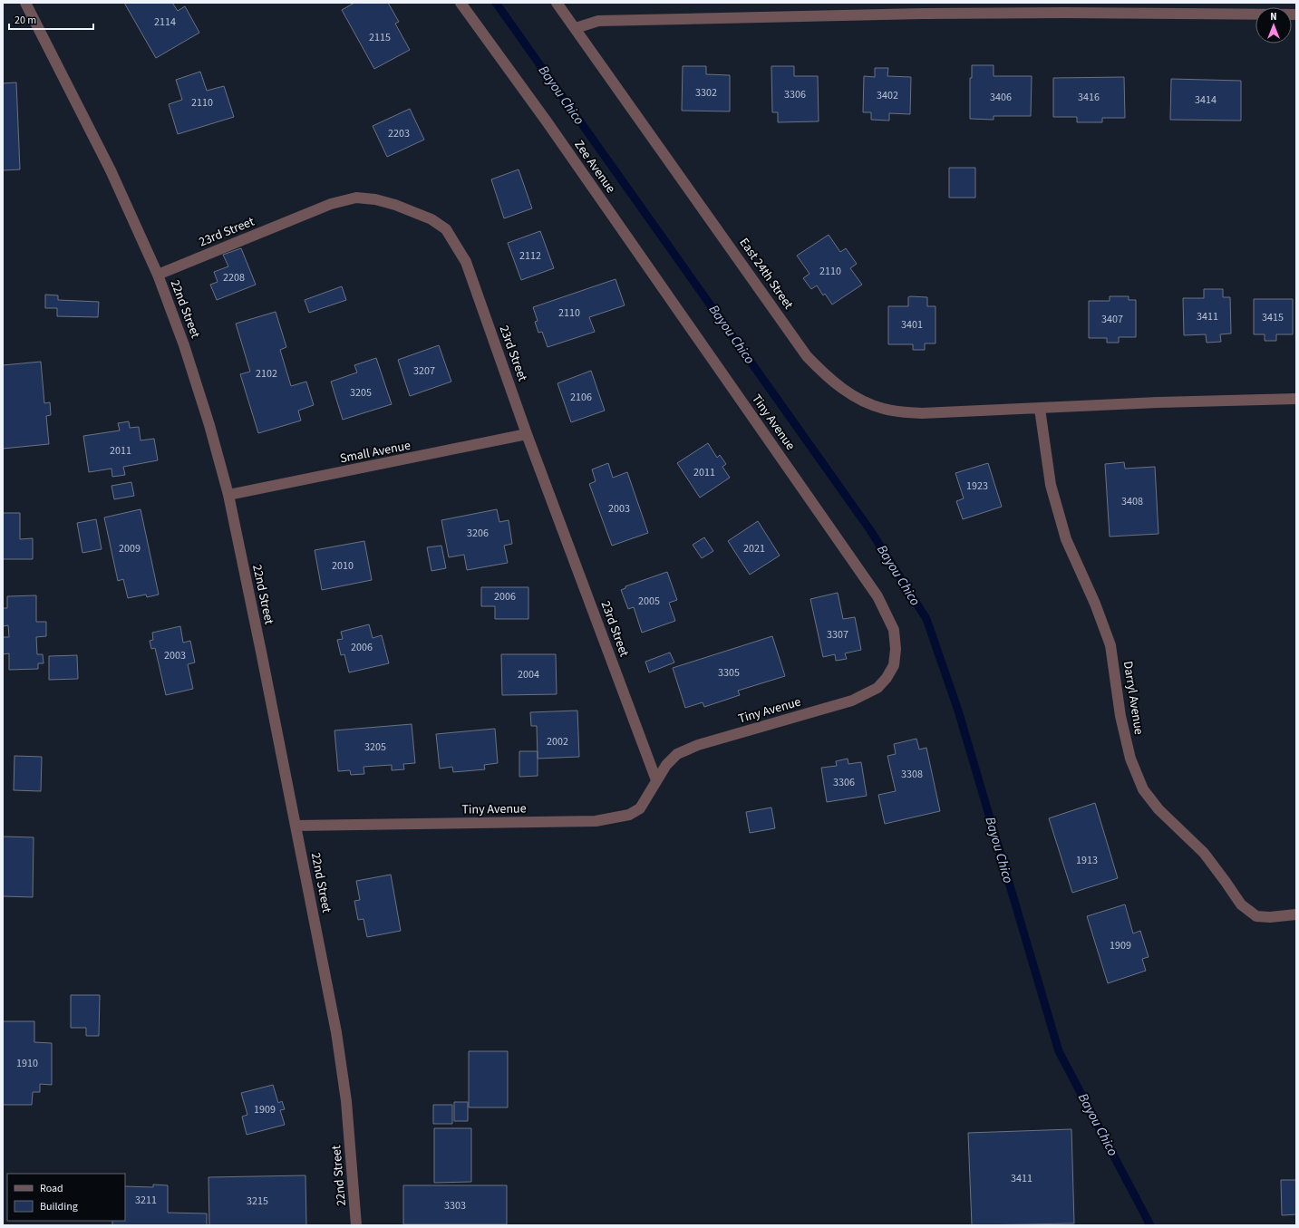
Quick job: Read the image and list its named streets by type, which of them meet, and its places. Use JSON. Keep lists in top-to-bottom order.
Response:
{
  "streets": {
    "street": [
      "Zee Avenue",
      "23rd Street",
      "East 24th Street",
      "22nd Street",
      "Tiny Avenue",
      "Small Avenue",
      "Darryl Avenue"
    ]
  },
  "crossings": [
    ["Zee Avenue", "Tiny Avenue"],
    ["23rd Street", "22nd Street"],
    ["23rd Street", "Tiny Avenue"],
    ["23rd Street", "Small Avenue"],
    ["East 24th Street", "Darryl Avenue"],
    ["22nd Street", "Tiny Avenue"],
    ["22nd Street", "Small Avenue"]
  ],
  "water": ["Bayou Chico"],
  "house_numbers": [
    "2114",
    "2115",
    "3302",
    "3306",
    "3402",
    "3406",
    "3416",
    "3414",
    "2110",
    "2203",
    "2112",
    "2110",
    "2208",
    "2110",
    "3411",
    "3415",
    "3407",
    "3401",
    "3207",
    "2102",
    "3205",
    "2106",
    "2011",
    "2011",
    "1923",
    "3408",
    "2003",
    "3206",
    "2009",
    "2021",
    "2010",
    "2006",
    "2005",
    "3307",
    "2006",
    "2003",
    "3305",
    "2004",
    "2002",
    "3205",
    "3308",
    "3306",
    "1913",
    "1909",
    "1910",
    "1909",
    "3411",
    "3211",
    "3215",
    "3303"
  ],
  "legend": ["Road", "Building"],
  "scale_bar": "20 m",
  "north": "top"
}
